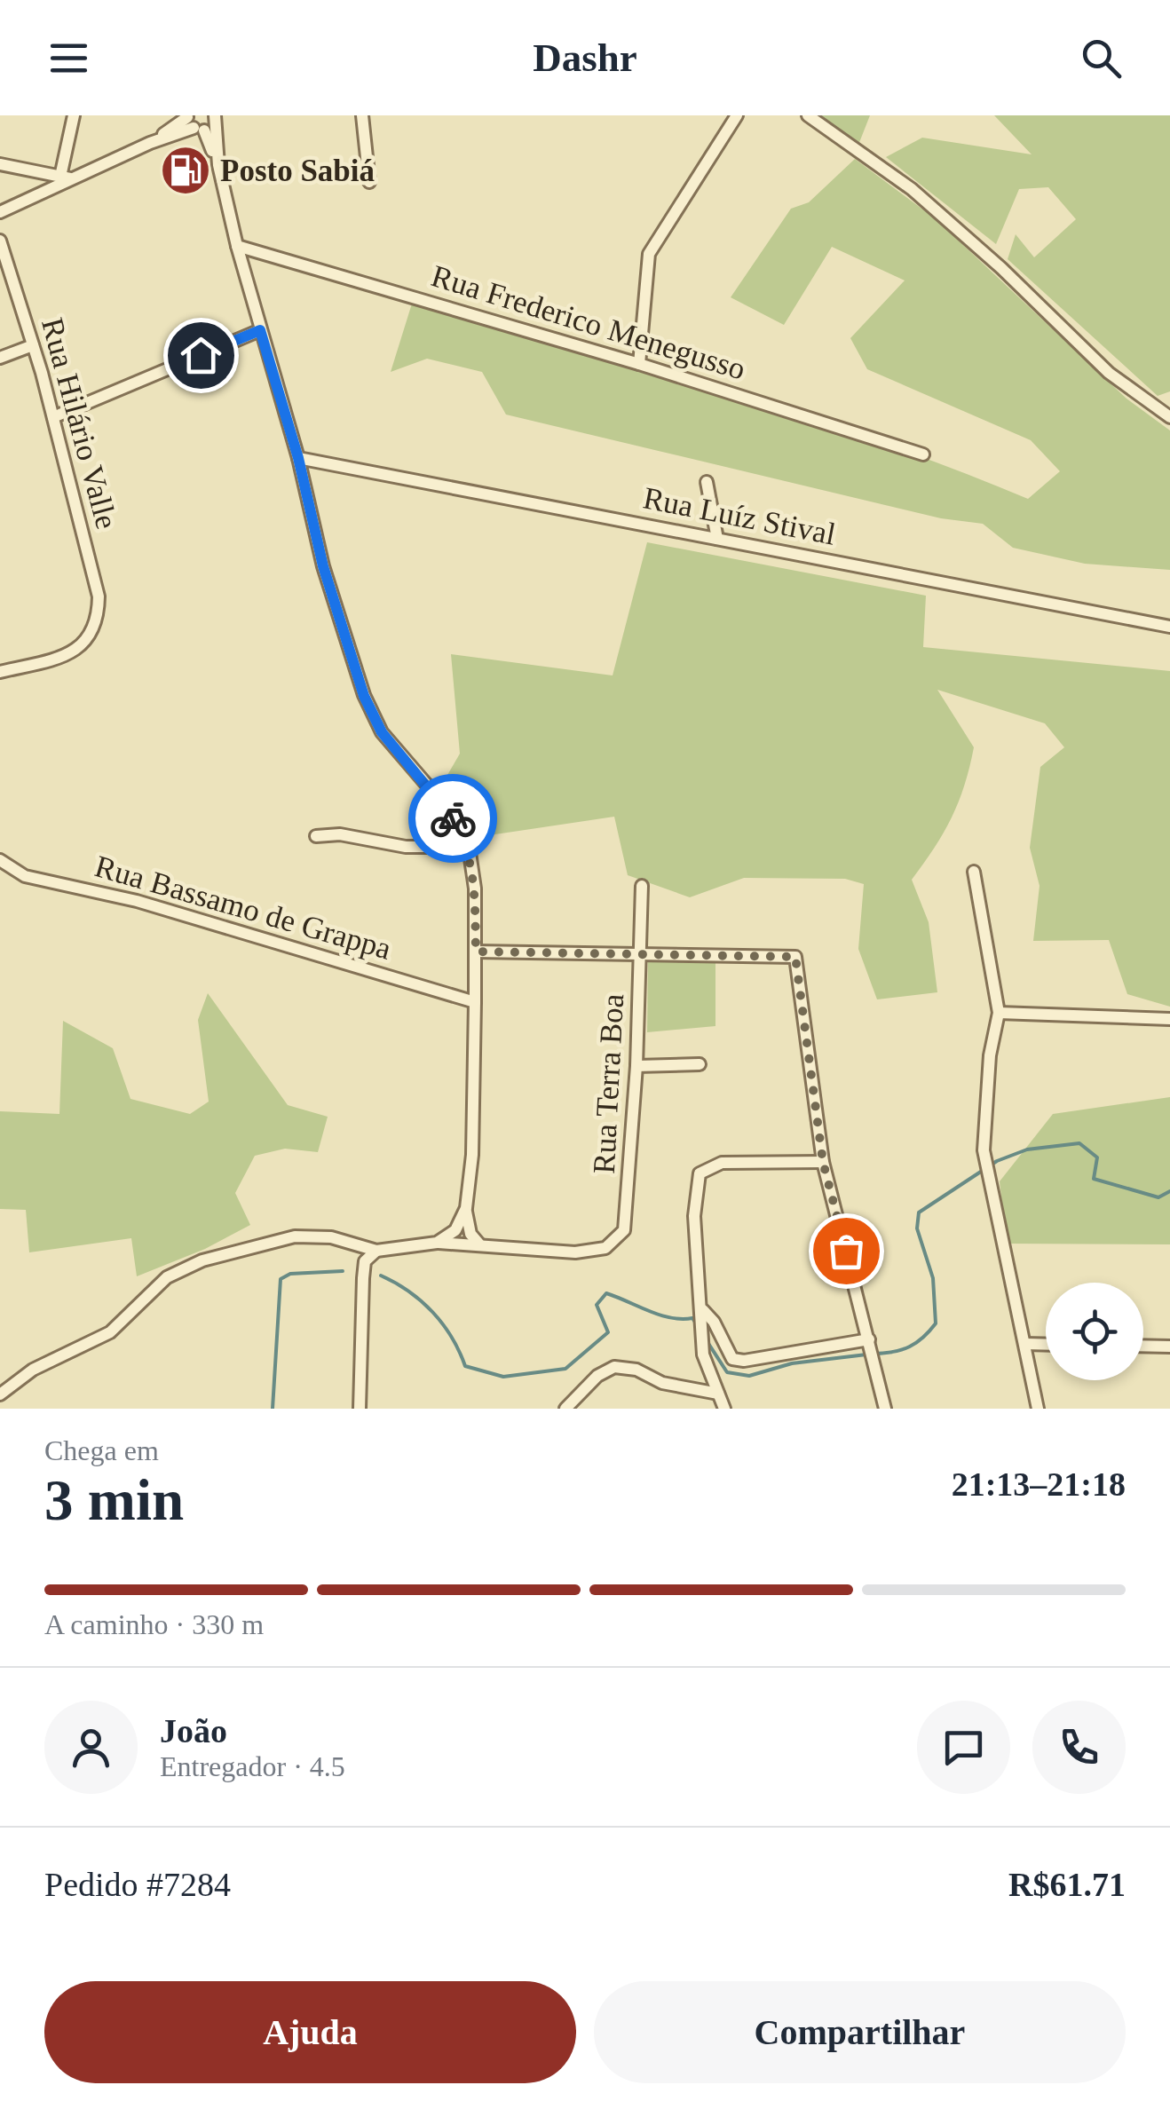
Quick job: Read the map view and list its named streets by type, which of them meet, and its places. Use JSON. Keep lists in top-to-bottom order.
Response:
{
  "streets": {
    "street": [
      "Rua Frederico Menegusso",
      "Rua Hilário Valle",
      "Rua Luíz Stival",
      "Rua Bassamo de Grappa",
      "Rua Terra Boa"
    ]
  },
  "places": {
    "fuel station": ["Posto Sabiá"]
  },
  "page": {
    "header": "Dashr",
    "heading": ["3 min", "Chega em", "21:13–21:18"],
    "panel": [
      "João",
      "Entregador · 4.5",
      "Pedido #7284",
      "R$61.71"
    ],
    "bar": "A caminho · 330 m",
    "buttons": ["Ajuda", "Compartilhar"]
  }
}
